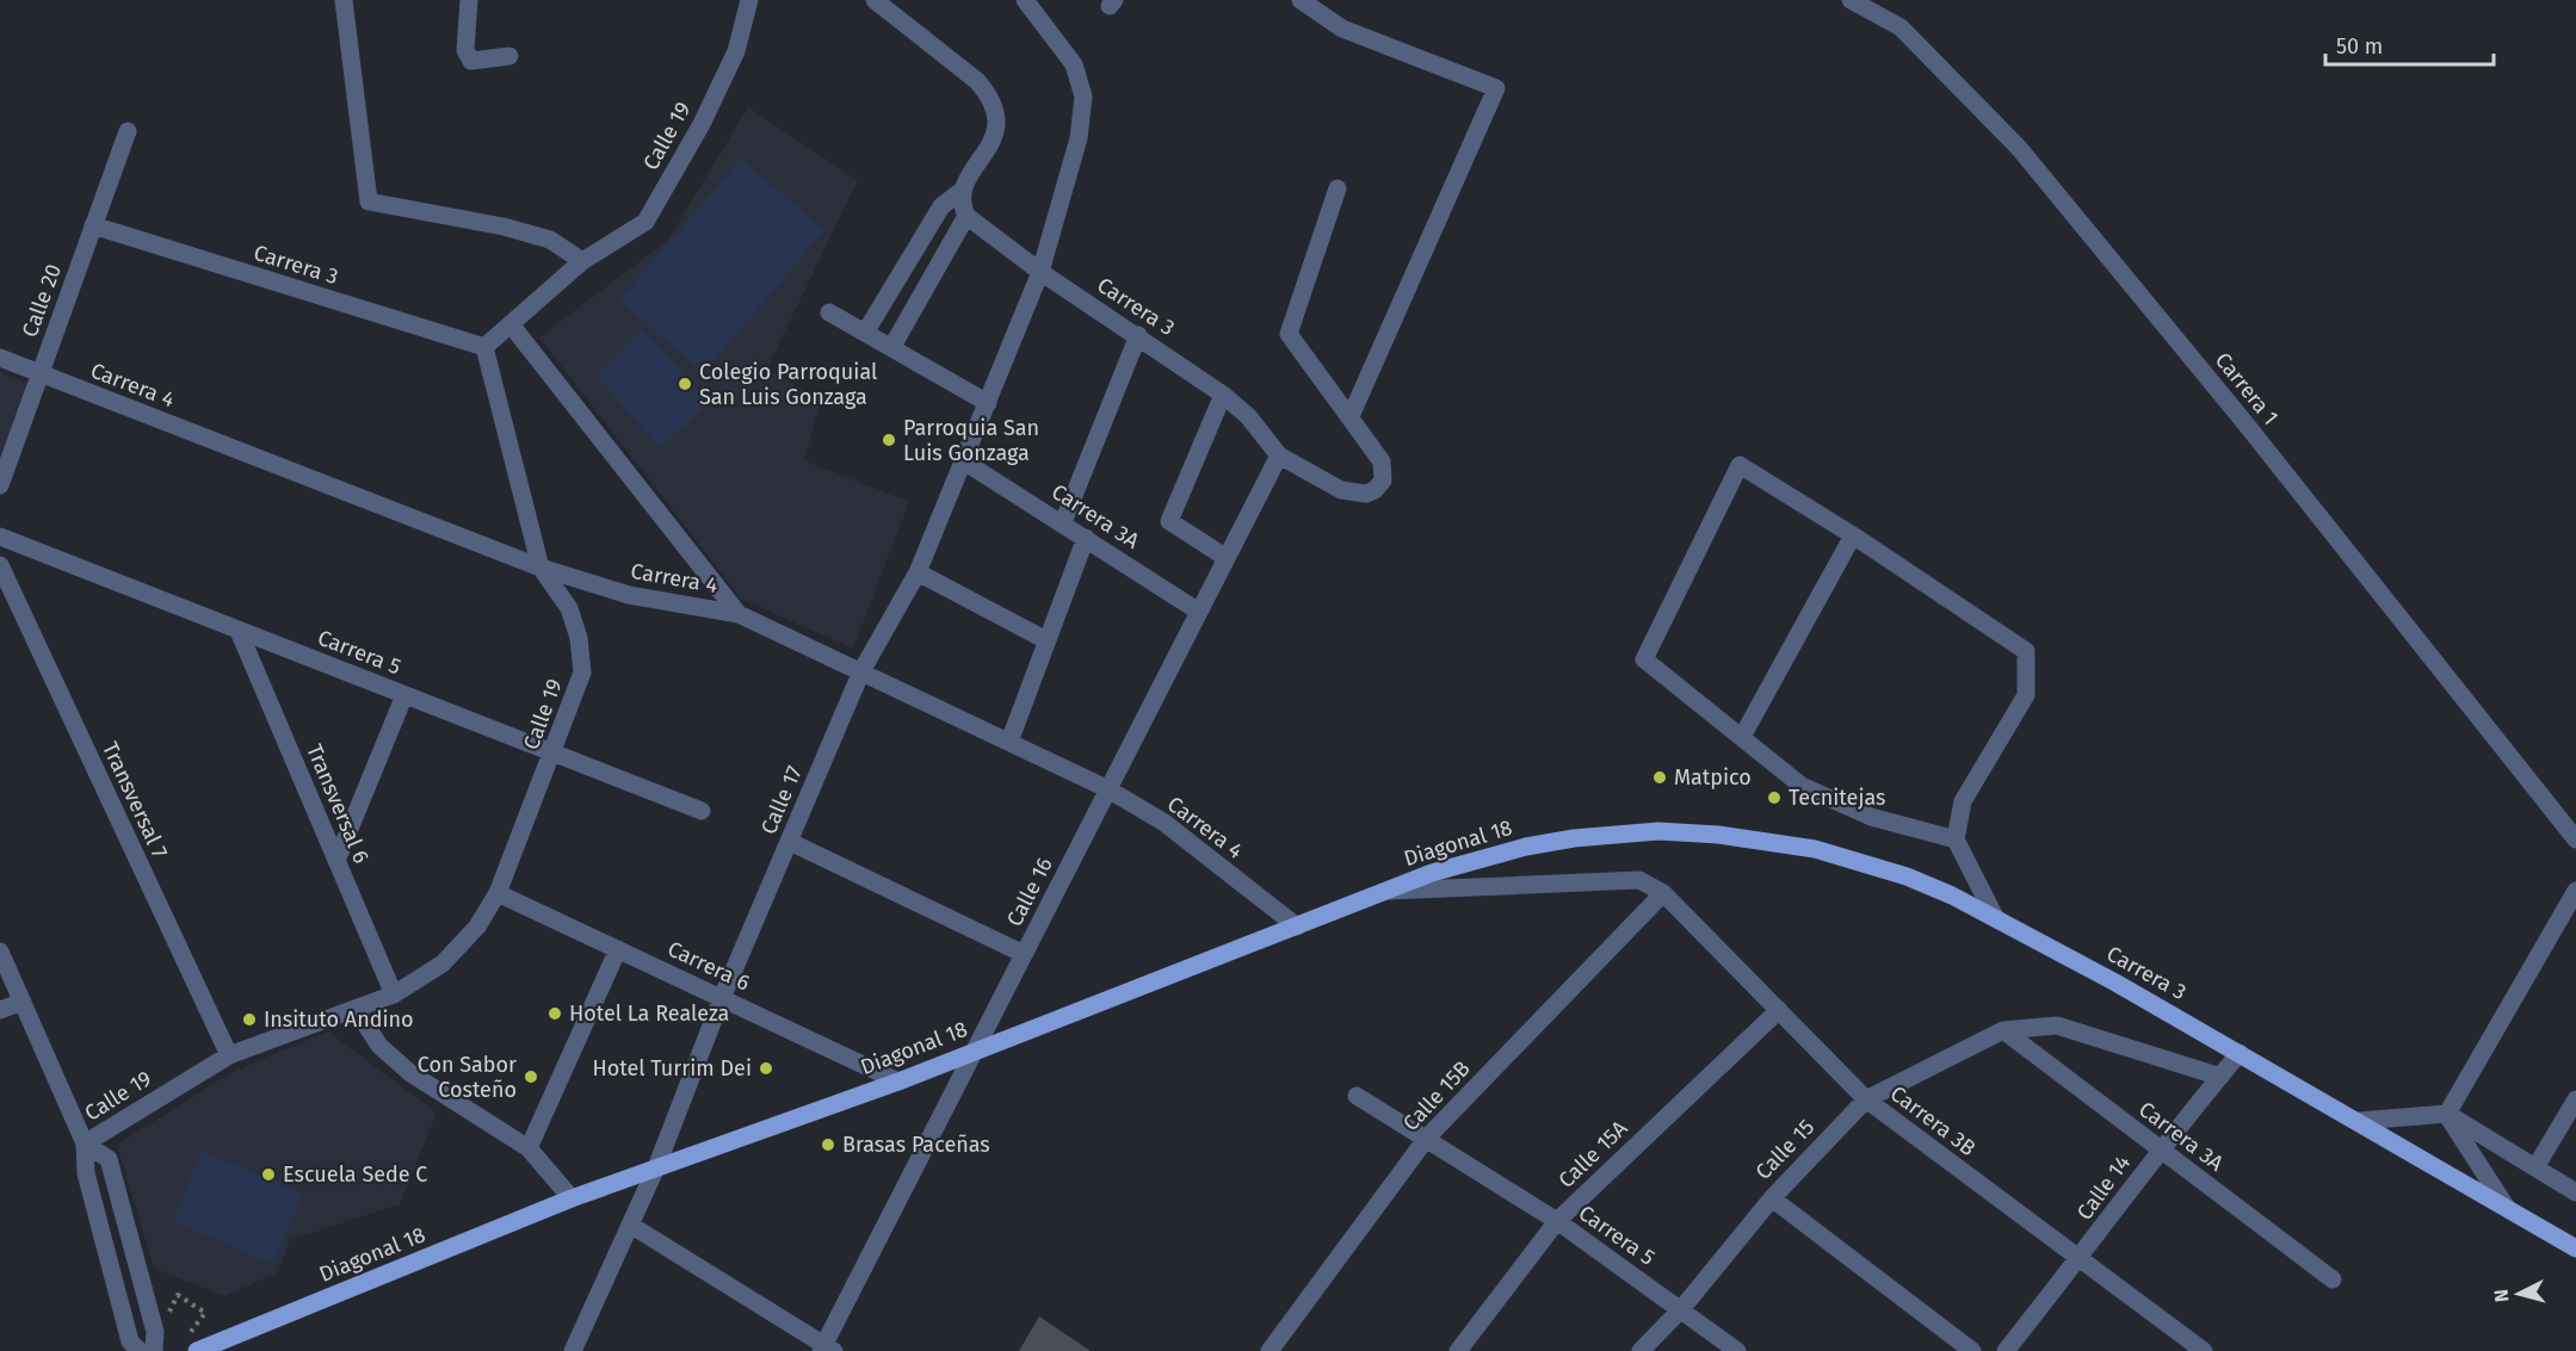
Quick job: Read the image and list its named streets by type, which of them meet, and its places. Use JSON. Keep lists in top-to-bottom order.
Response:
{
  "streets": {
    "main road": ["Carrera 3", "Diagonal 18"],
    "street": [
      "Calle 19",
      "Calle 20",
      "Carrera 4",
      "Carrera 1",
      "Carrera 3A",
      "Carrera 5",
      "Transversal 7",
      "Calle 17",
      "Transversal 6",
      "Calle 16",
      "Carrera 6",
      "Calle 15B",
      "Carrera 3B",
      "Calle 15",
      "Calle 15A",
      "Calle 14"
    ]
  },
  "crossings": [
    ["Calle 19", "Carrera 3"],
    ["Calle 19", "Carrera 4"],
    ["Calle 19", "Carrera 5"],
    ["Calle 19", "Transversal 7"],
    ["Calle 19", "Transversal 6"],
    ["Calle 19", "Carrera 6"],
    ["Carrera 3", "Calle 20"],
    ["Carrera 3", "Carrera 3A"],
    ["Carrera 3", "Calle 17"],
    ["Carrera 3", "Diagonal 18"],
    ["Carrera 3", "Calle 16"],
    ["Carrera 3", "Calle 14"],
    ["Calle 20", "Carrera 4"],
    ["Carrera 4", "Calle 17"],
    ["Carrera 4", "Diagonal 18"],
    ["Carrera 4", "Calle 16"],
    ["Carrera 3A", "Calle 17"],
    ["Carrera 3A", "Calle 16"],
    ["Carrera 3A", "Calle 15"],
    ["Carrera 3A", "Calle 14"],
    ["Carrera 5", "Transversal 6"],
    ["Carrera 5", "Calle 15B"],
    ["Carrera 5", "Calle 15"],
    ["Carrera 5", "Calle 15A"],
    ["Calle 17", "Diagonal 18"],
    ["Calle 17", "Carrera 6"],
    ["Diagonal 18", "Calle 16"],
    ["Diagonal 18", "Carrera 6"],
    ["Calle 15B", "Carrera 3B"],
    ["Carrera 3B", "Calle 15"],
    ["Carrera 3B", "Calle 15A"],
    ["Carrera 3B", "Calle 14"]
  ],
  "places": [
    "Colegio Parroquial San Luis Gonzaga",
    "Parroquia San Luis Gonzaga",
    "Matpico",
    "Tecnitejas",
    "Hotel La Realeza",
    "Insituto Andino",
    "Hotel Turrim Dei",
    "Con Sabor Costeño",
    "Brasas Paceñas",
    "Escuela Sede C"
  ],
  "scale_bar": "50 m",
  "north": "left"
}
